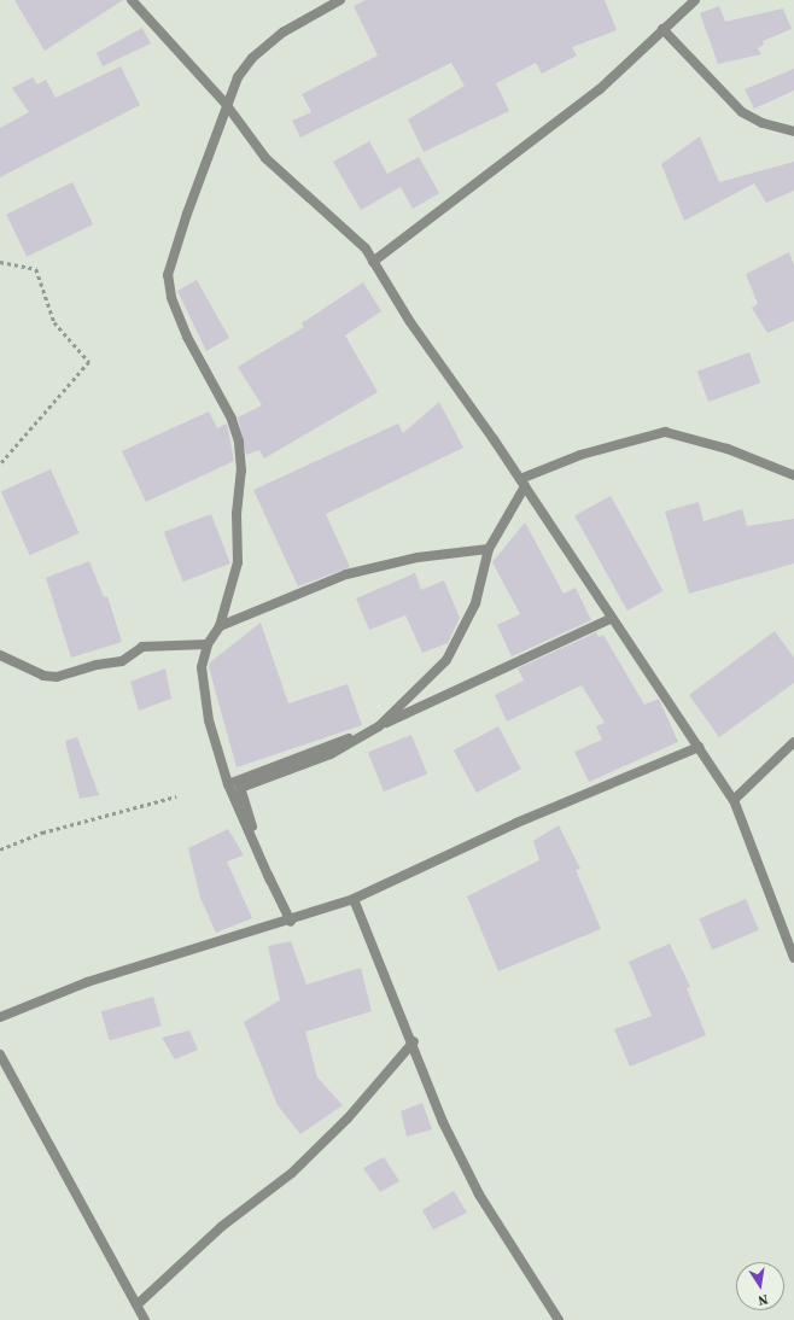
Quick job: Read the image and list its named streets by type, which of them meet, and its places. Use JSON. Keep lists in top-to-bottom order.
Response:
{
  "north": "bottom"
}
